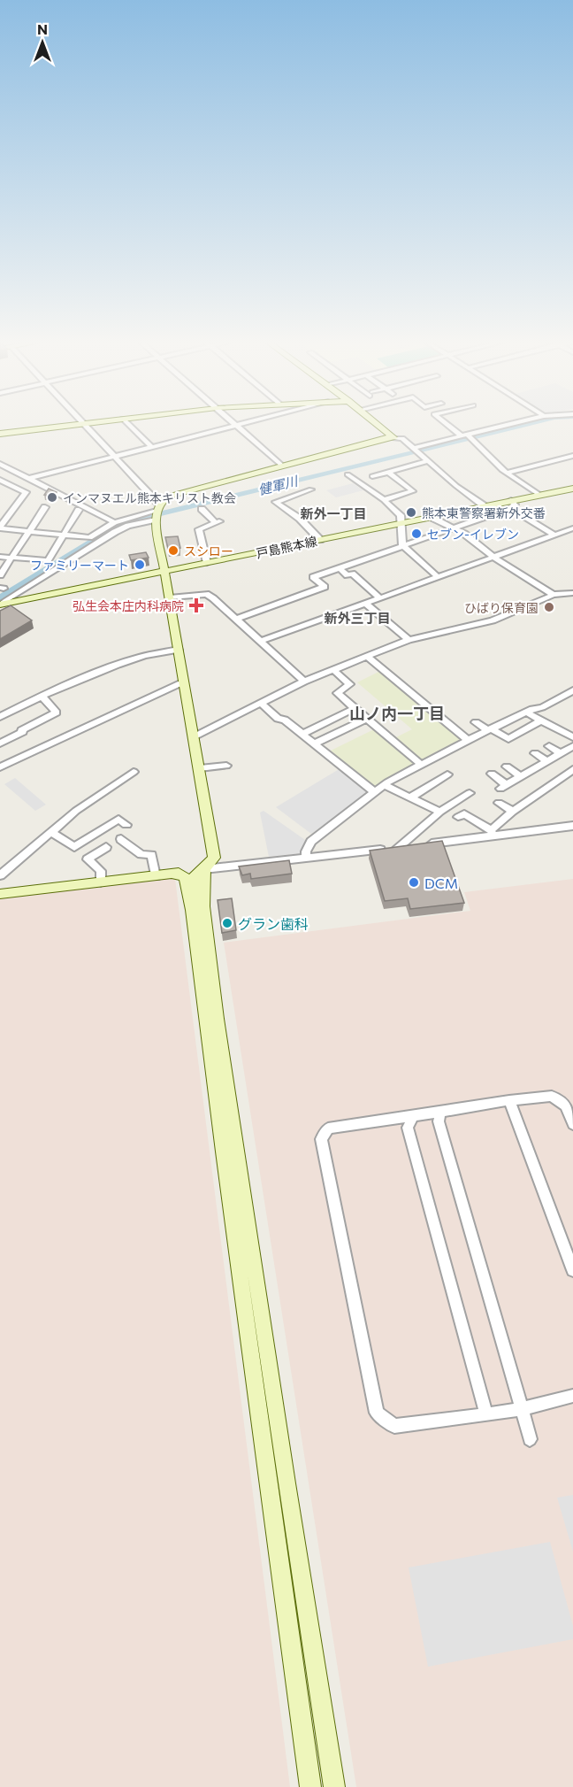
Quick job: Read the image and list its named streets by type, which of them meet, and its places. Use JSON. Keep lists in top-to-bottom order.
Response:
{
  "streets": {
    "street": ["戸島熊本線"]
  },
  "districts": ["新外一丁目", "新外三丁目", "山ノ内一丁目"],
  "water": ["健軍川"],
  "places": {
    "other": [
      "インマヌエル熊本キリスト教会",
      "熊本東警察署新外交番",
      "セブン-イレブン",
      "スシロー",
      "ファミリーマート",
      "ひばり保育園",
      "DCM",
      "グラン歯科"
    ],
    "health": ["弘生会本庄内科病院"]
  },
  "north": "top"
}
